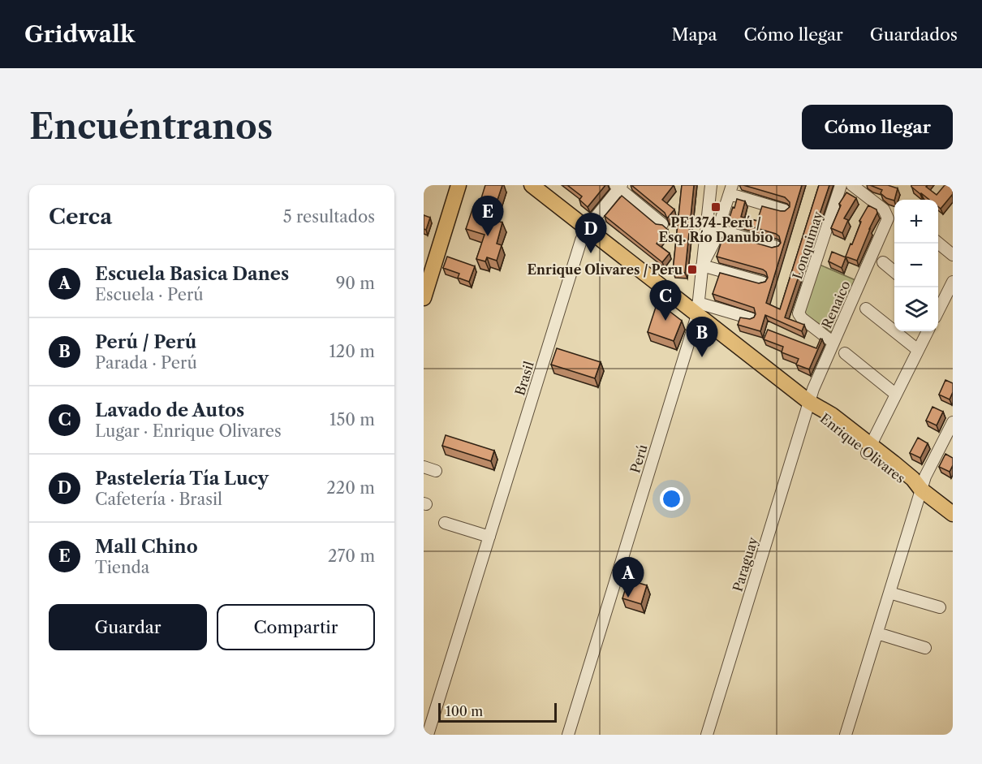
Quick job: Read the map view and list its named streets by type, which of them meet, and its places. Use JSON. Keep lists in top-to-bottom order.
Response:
{
  "streets": {
    "main road": ["Enrique Olivares"],
    "street": [
      "Lonquimay",
      "Renaico",
      "Brasil",
      "Perú",
      "Paraguay"
    ]
  },
  "crossings": [
    ["Lonquimay", "Renaico"],
    ["Renaico", "Enrique Olivares"],
    ["Renaico", "Paraguay"],
    ["Brasil", "Enrique Olivares"],
    ["Enrique Olivares", "Perú"],
    ["Enrique Olivares", "Paraguay"]
  ],
  "places": {
    "transit": ["PE1374-Perú / Esq. Río Danubio", "Enrique Olivares / Peru"]
  },
  "scale_bar": "100 m",
  "page": {
    "header": "Gridwalk",
    "nav": ["Mapa", "Cómo llegar", "Guardados"],
    "buttons": [
      "Cómo llegar",
      ["Guardar", "Compartir"]
    ],
    "title": "Encuéntranos",
    "heading": ["Cerca", "5 resultados"],
    "pins": [
      "E",
      "D",
      "C",
      "B",
      "A"
    ],
    "map_buttons": ["+", "−"],
    "list": [
      {
        "mark": "A",
        "name": "Escuela Basica Danes",
        "note": "Escuela · Perú",
        "value": "90 m"
      },
      {
        "mark": "B",
        "name": "Perú / Perú",
        "note": "Parada · Perú",
        "value": "120 m"
      },
      {
        "mark": "C",
        "name": "Lavado de Autos",
        "note": "Lugar · Enrique Olivares",
        "value": "150 m"
      },
      {
        "mark": "D",
        "name": "Pastelería Tía Lucy",
        "note": "Cafetería · Brasil",
        "value": "220 m"
      },
      {
        "mark": "E",
        "name": "Mall Chino",
        "note": "Tienda",
        "value": "270 m"
      }
    ],
    "scale": "100 m"
  }
}
